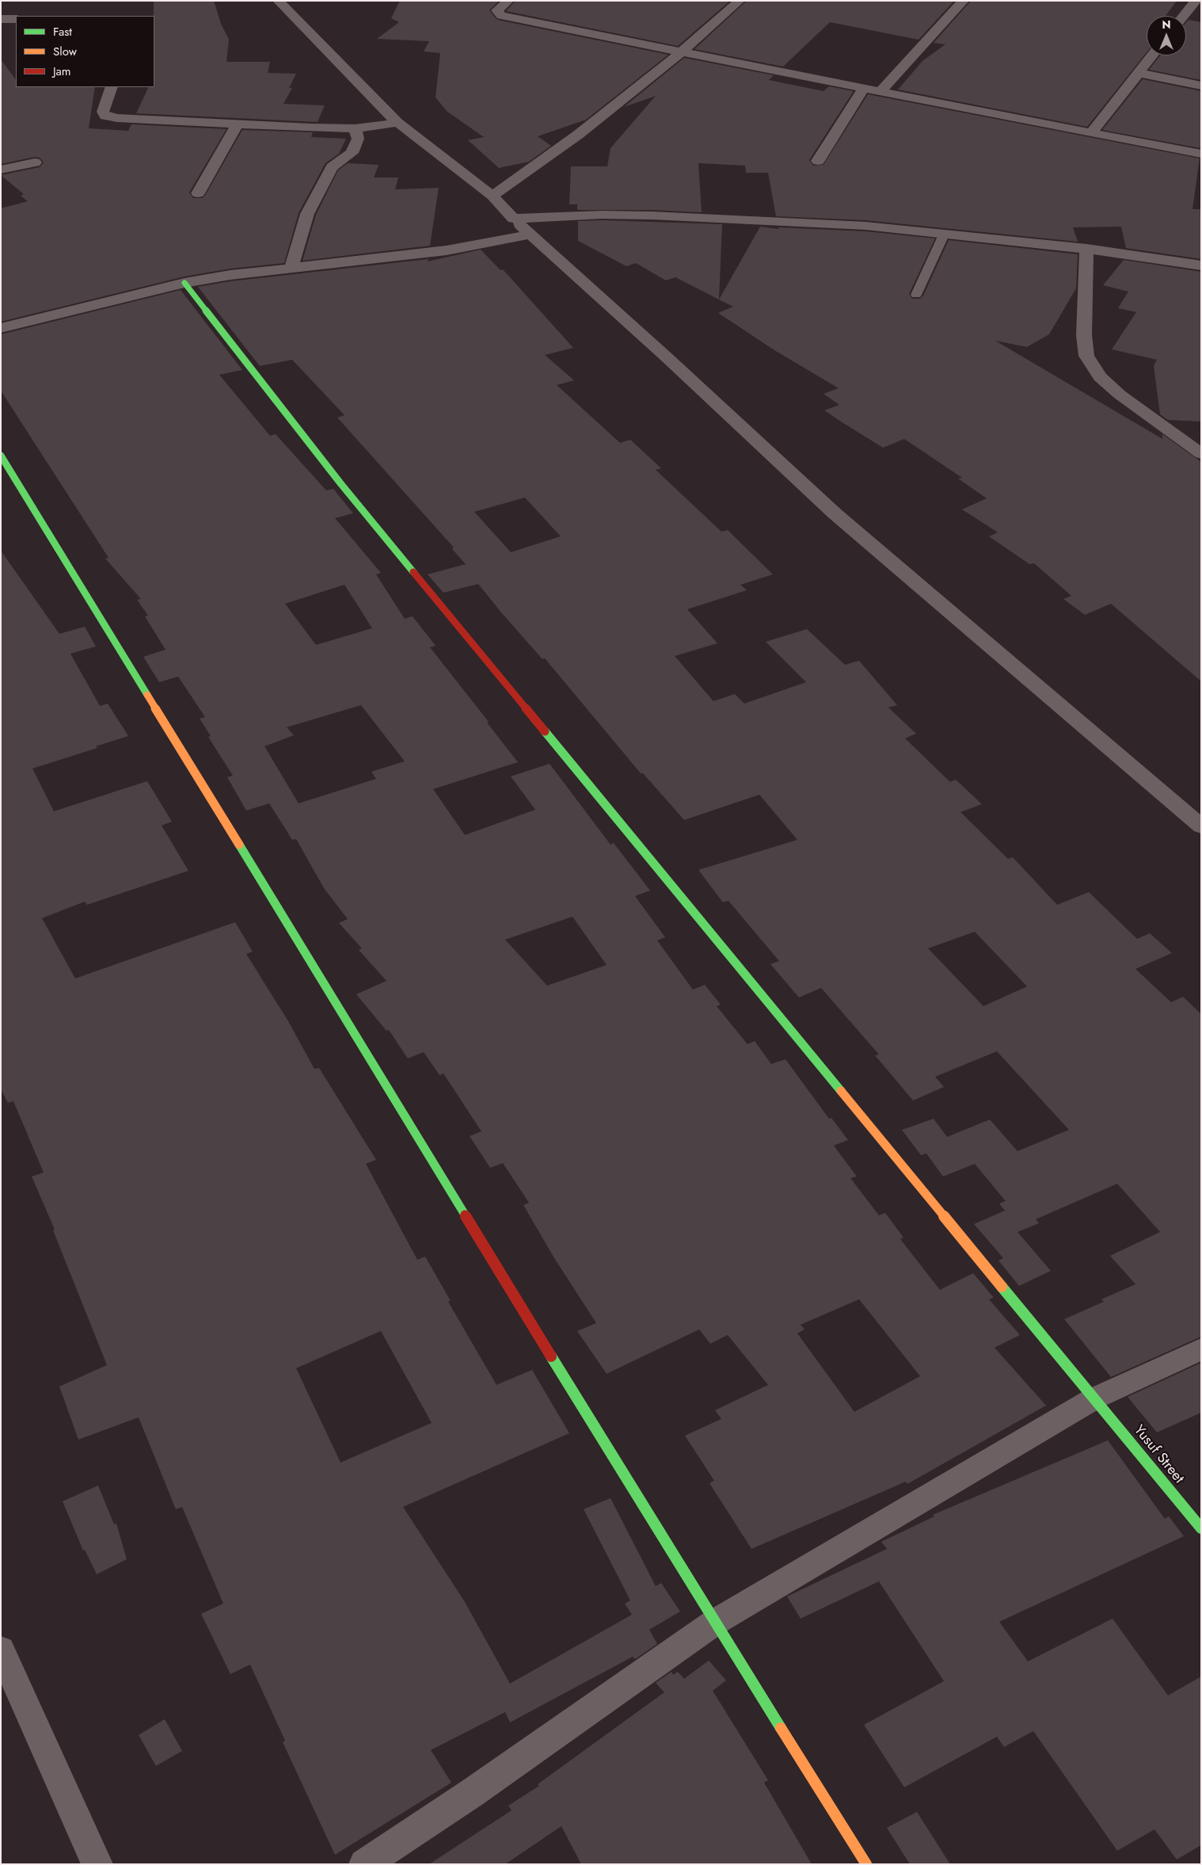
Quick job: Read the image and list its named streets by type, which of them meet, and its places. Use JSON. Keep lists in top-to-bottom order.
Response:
{
  "streets": {
    "street": ["Yusuf Street"]
  },
  "legend": ["Fast", "Slow", "Jam"],
  "north": "top"
}
